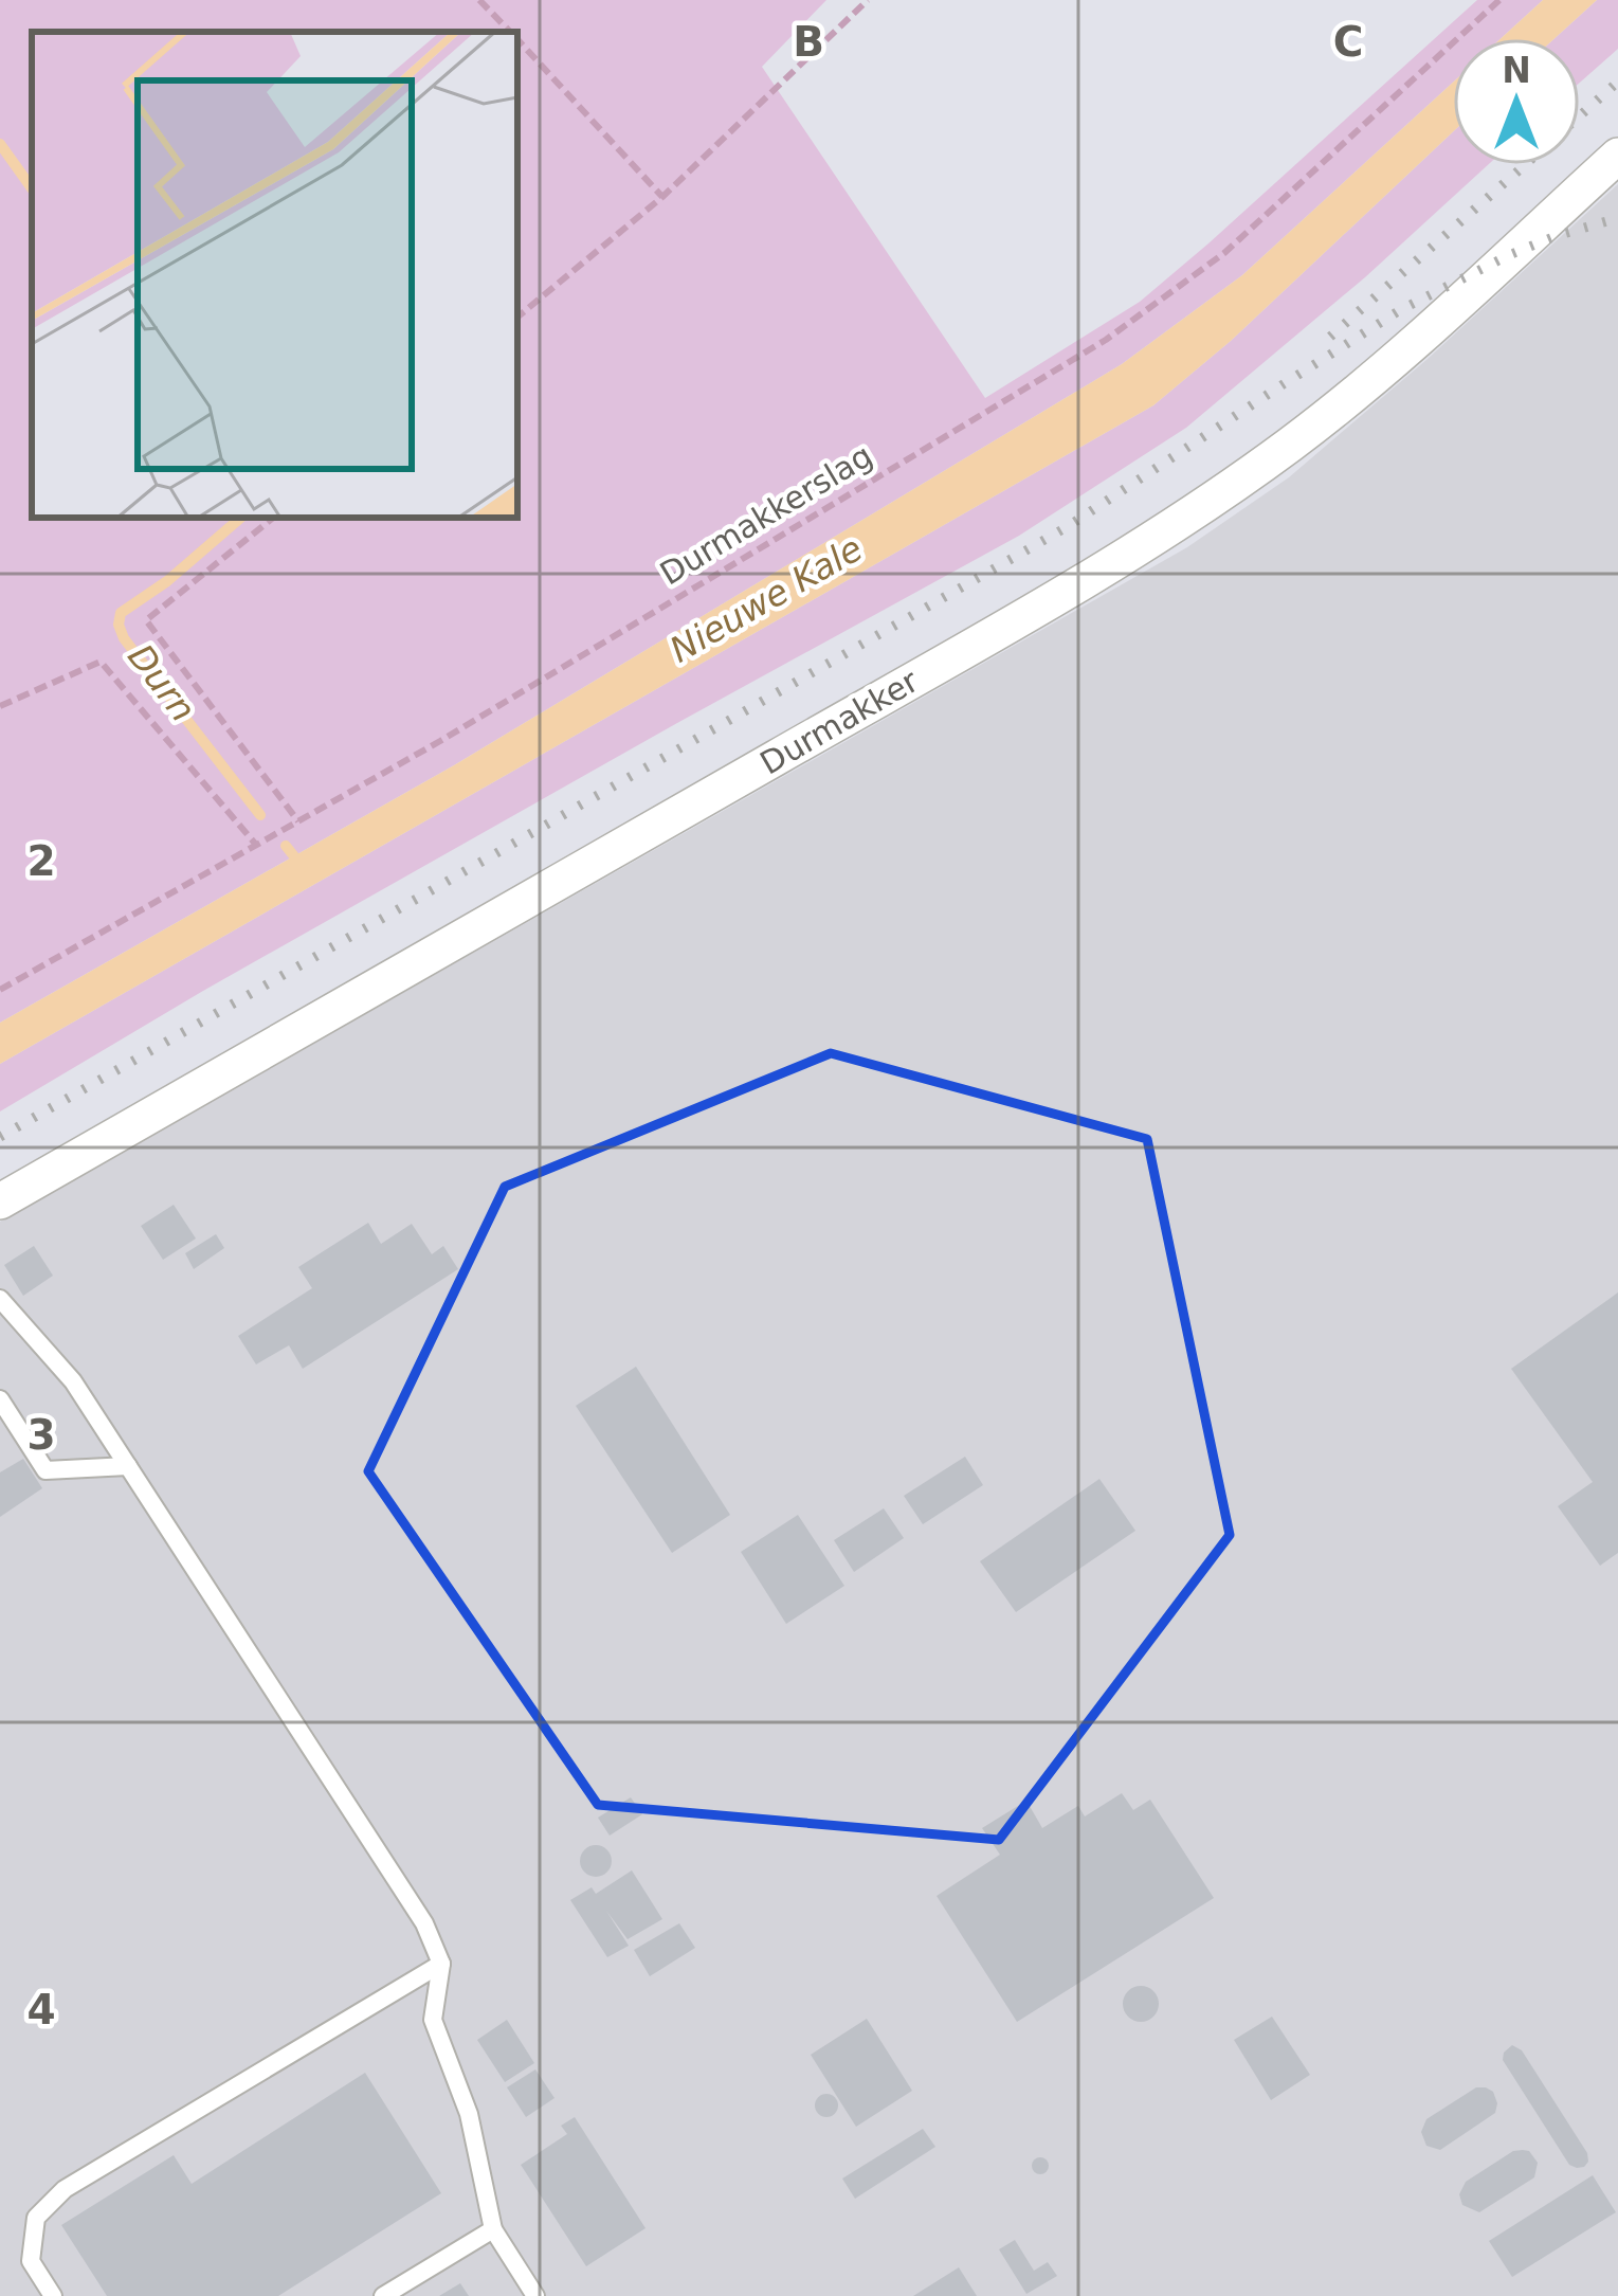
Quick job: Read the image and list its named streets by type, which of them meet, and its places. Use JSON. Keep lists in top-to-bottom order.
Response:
{
  "streets": {
    "street": ["Durmakker"],
    "path": ["Durmakkerslag"]
  },
  "water": ["Nieuwe Kale", "Durn"],
  "north": "top",
  "grid": {
    "columns": ["B", "C"],
    "rows": ["2", "3", "4"]
  }
}
